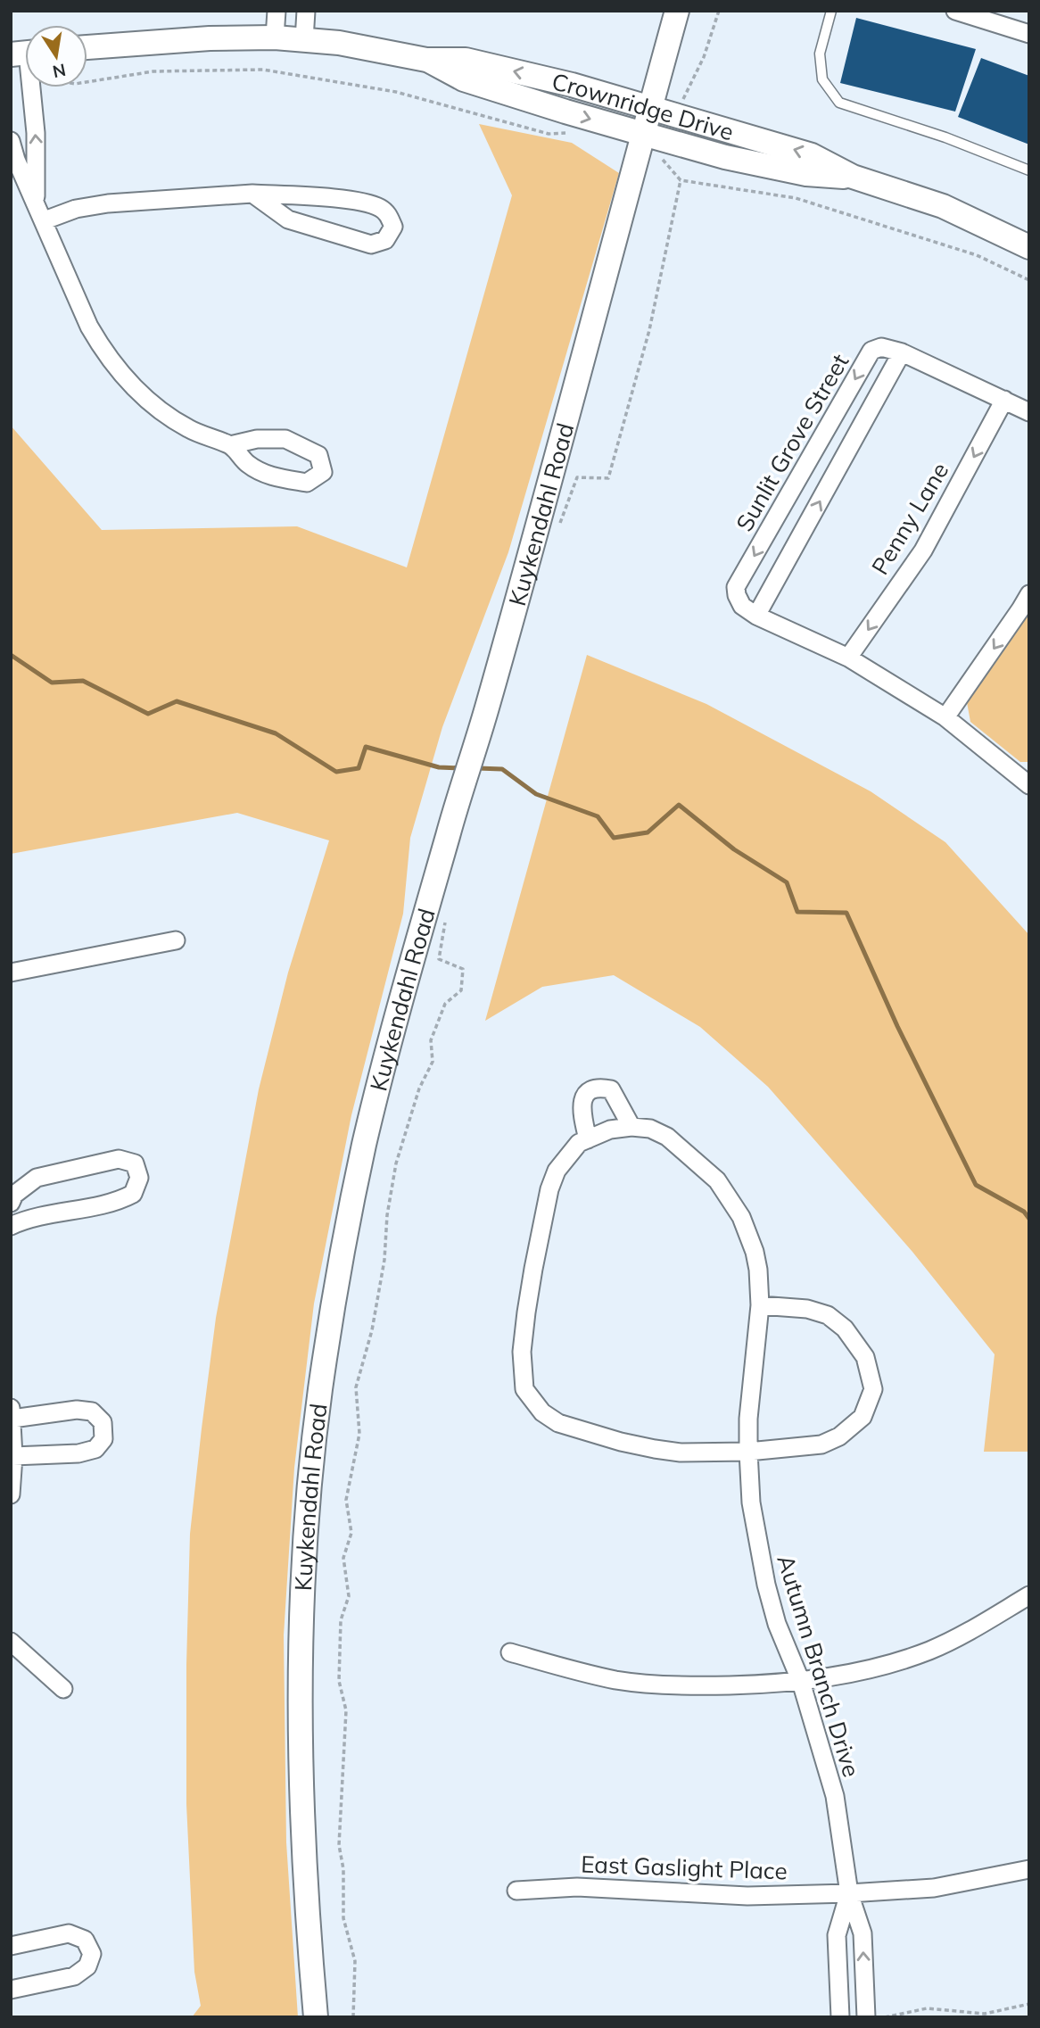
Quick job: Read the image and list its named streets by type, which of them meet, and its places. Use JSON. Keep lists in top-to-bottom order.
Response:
{
  "streets": {
    "main road": ["Crownridge Drive", "Kuykendahl Road"],
    "street": [
      "Sunlit Grove Street",
      "Penny Lane",
      "Autumn Branch Drive",
      "East Gaslight Place"
    ]
  },
  "crossings": [
    ["Crownridge Drive", "Kuykendahl Road"],
    ["Autumn Branch Drive", "East Gaslight Place"]
  ],
  "north": "bottom"
}
